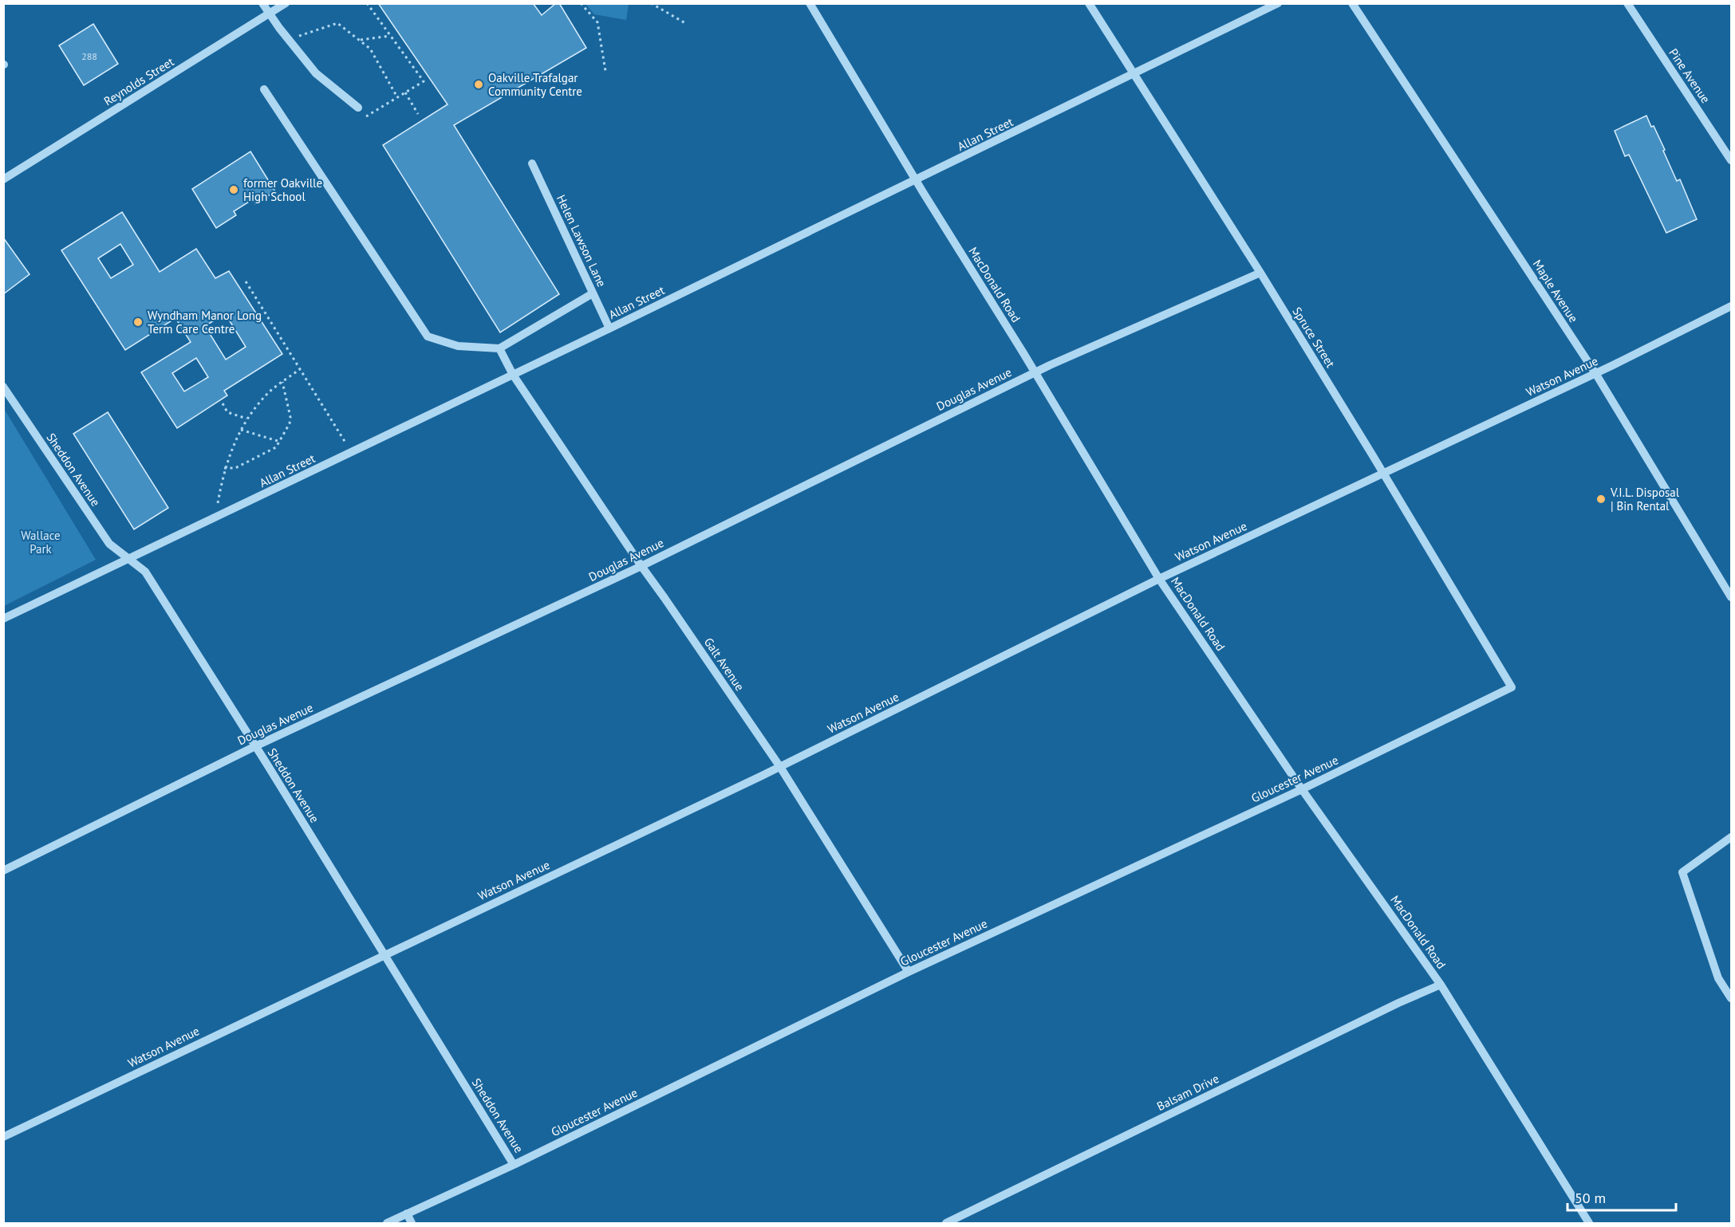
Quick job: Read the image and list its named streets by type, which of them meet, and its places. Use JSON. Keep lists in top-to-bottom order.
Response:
{
  "streets": {
    "street": [
      "Pine Avenue",
      "Reynolds Street",
      "Allan Street",
      "Helen Lawson Lane",
      "MacDonald Road",
      "Maple Avenue",
      "Spruce Street",
      "Watson Avenue",
      "Douglas Avenue",
      "Sheddon Avenue",
      "Galt Avenue",
      "Gloucester Avenue",
      "Balsam Drive"
    ]
  },
  "crossings": [
    ["Allan Street", "Helen Lawson Lane"],
    ["Allan Street", "MacDonald Road"],
    ["Allan Street", "Spruce Street"],
    ["Allan Street", "Sheddon Avenue"],
    ["Allan Street", "Galt Avenue"],
    ["MacDonald Road", "Watson Avenue"],
    ["MacDonald Road", "Douglas Avenue"],
    ["MacDonald Road", "Gloucester Avenue"],
    ["MacDonald Road", "Balsam Drive"],
    ["Maple Avenue", "Watson Avenue"],
    ["Spruce Street", "Watson Avenue"],
    ["Spruce Street", "Douglas Avenue"],
    ["Spruce Street", "Gloucester Avenue"],
    ["Watson Avenue", "Sheddon Avenue"],
    ["Watson Avenue", "Galt Avenue"],
    ["Douglas Avenue", "Sheddon Avenue"],
    ["Douglas Avenue", "Galt Avenue"],
    ["Sheddon Avenue", "Gloucester Avenue"],
    ["Galt Avenue", "Gloucester Avenue"]
  ],
  "parks": ["Wallace Park"],
  "places": [
    "Oakville Trafalgar Community Centre",
    "former Oakville High School",
    "Wyndham Manor Long Term Care Centre",
    "V.I.L. Disposal | Bin Rental"
  ],
  "house_numbers": ["288"],
  "scale_bar": "50 m"
}
